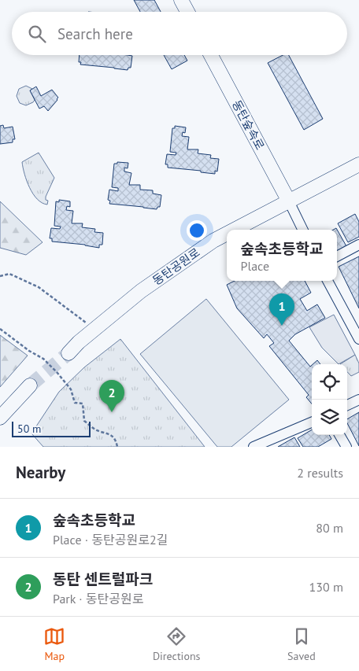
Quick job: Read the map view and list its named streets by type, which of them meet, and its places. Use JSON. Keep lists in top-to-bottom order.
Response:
{
  "streets": {
    "main road": ["동탄숲속로", "동탄공원로"]
  },
  "crossings": [
    ["동탄숲속로", "동탄공원로"]
  ],
  "scale_bar": "50 m",
  "page": {
    "search": "Search here",
    "popup": ["숲속초등학교", "Place"],
    "pins": ["1", "2"],
    "scale": "50 m",
    "heading": ["Nearby", "2 results"],
    "list": [
      {
        "mark": "1",
        "name": "숲속초등학교",
        "note": "Place · 동탄공원로2길",
        "value": "80 m"
      },
      {
        "mark": "2",
        "name": "동탄 센트럴파크",
        "note": "Park · 동탄공원로",
        "value": "130 m"
      }
    ],
    "nav": ["Map", "Directions", "Saved"]
  }
}
